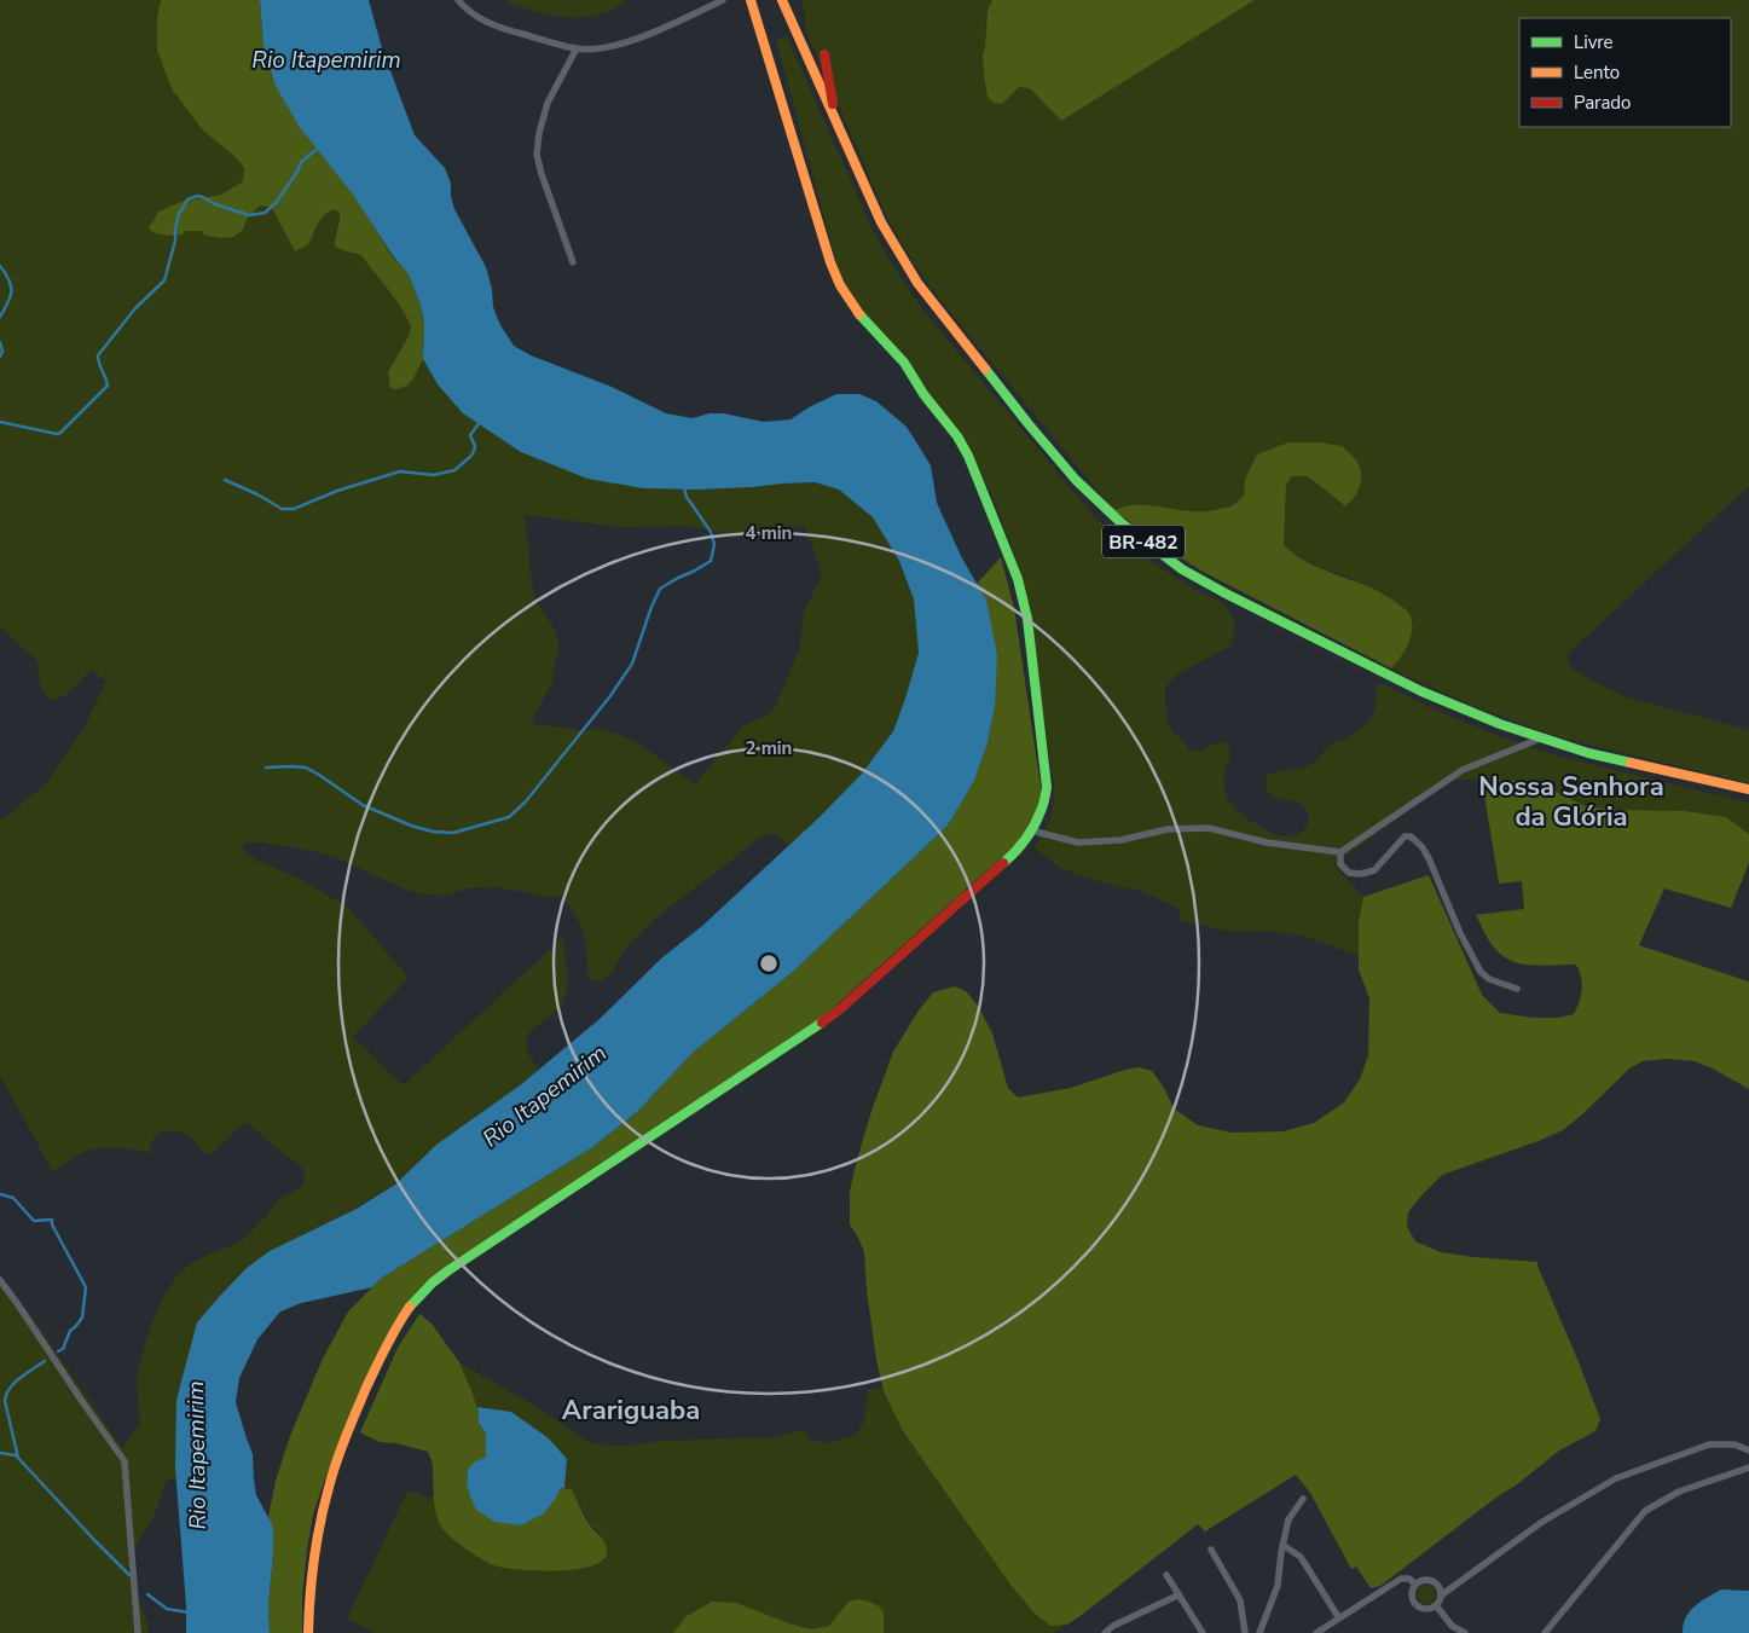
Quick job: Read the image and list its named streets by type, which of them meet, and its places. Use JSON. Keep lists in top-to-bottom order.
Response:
{
  "streets": {
    "main road": ["BR-482"]
  },
  "districts": ["Nossa Senhora da Glória", "Arariguaba"],
  "water": ["Rio Itapemirim"],
  "legend": ["Livre", "Lento", "Parado"],
  "rings": ["4 min", "2 min"]
}
